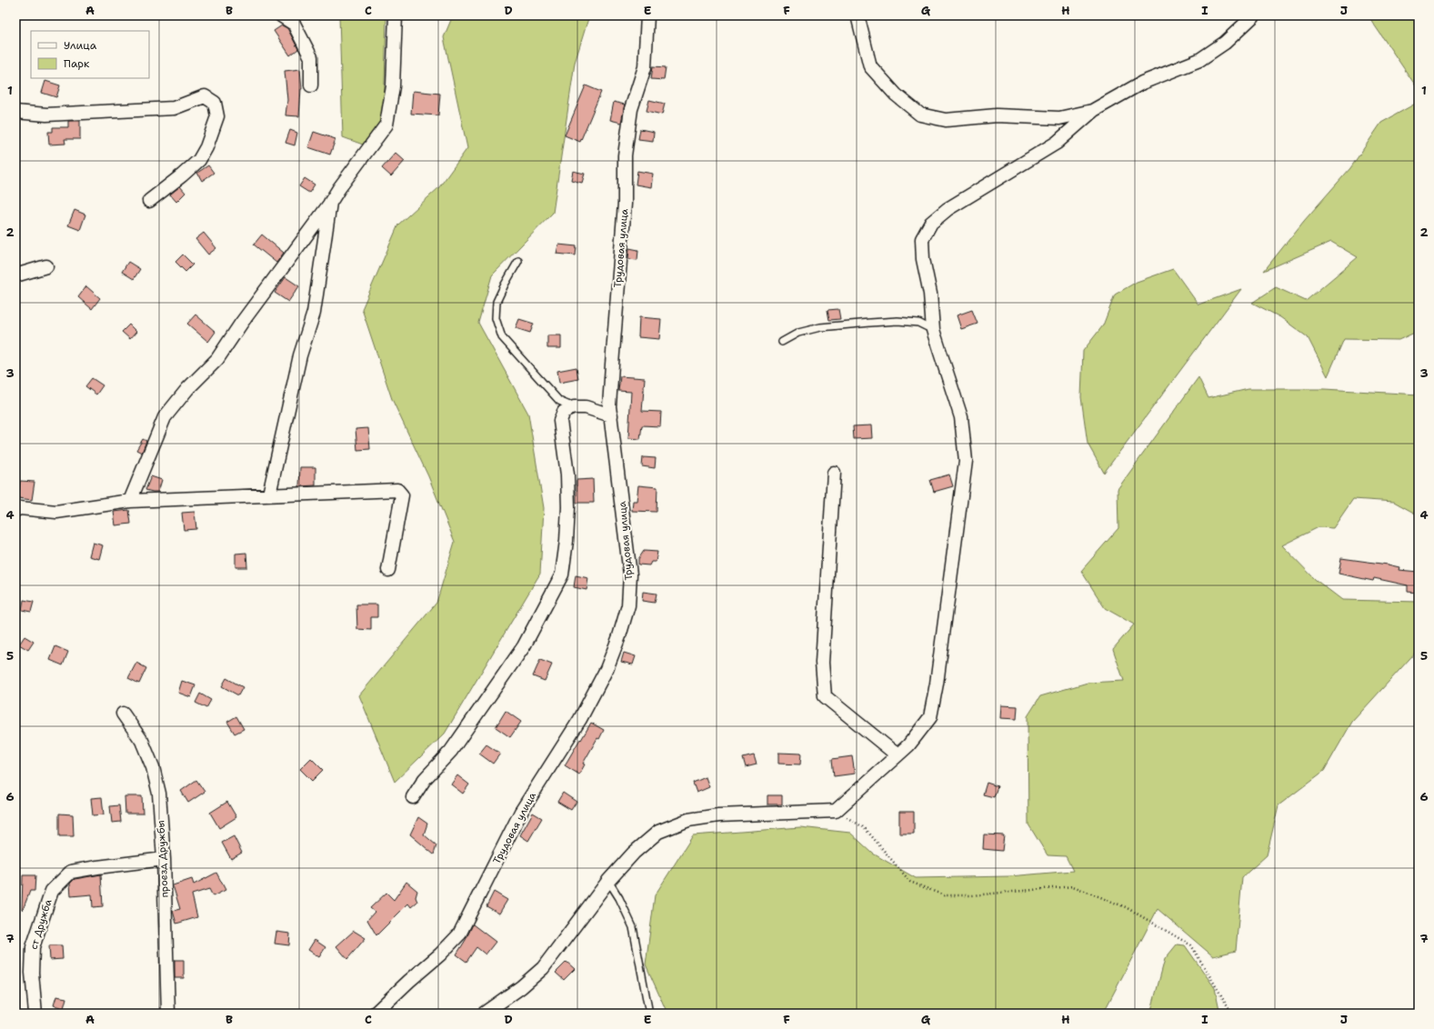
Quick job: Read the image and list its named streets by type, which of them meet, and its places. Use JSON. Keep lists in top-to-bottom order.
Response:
{
  "streets": {
    "street": ["Трудовая улица", "проезд Дружбы", "ст Дружба"]
  },
  "crossings": [
    ["проезд Дружбы", "ст Дружба"]
  ],
  "legend": ["Улица", "Парк"],
  "grid": {
    "columns": [
      "A",
      "B",
      "C",
      "D",
      "E",
      "F",
      "G",
      "H",
      "I",
      "J"
    ],
    "rows": [
      "1",
      "2",
      "3",
      "4",
      "5",
      "6",
      "7"
    ]
  }
}
